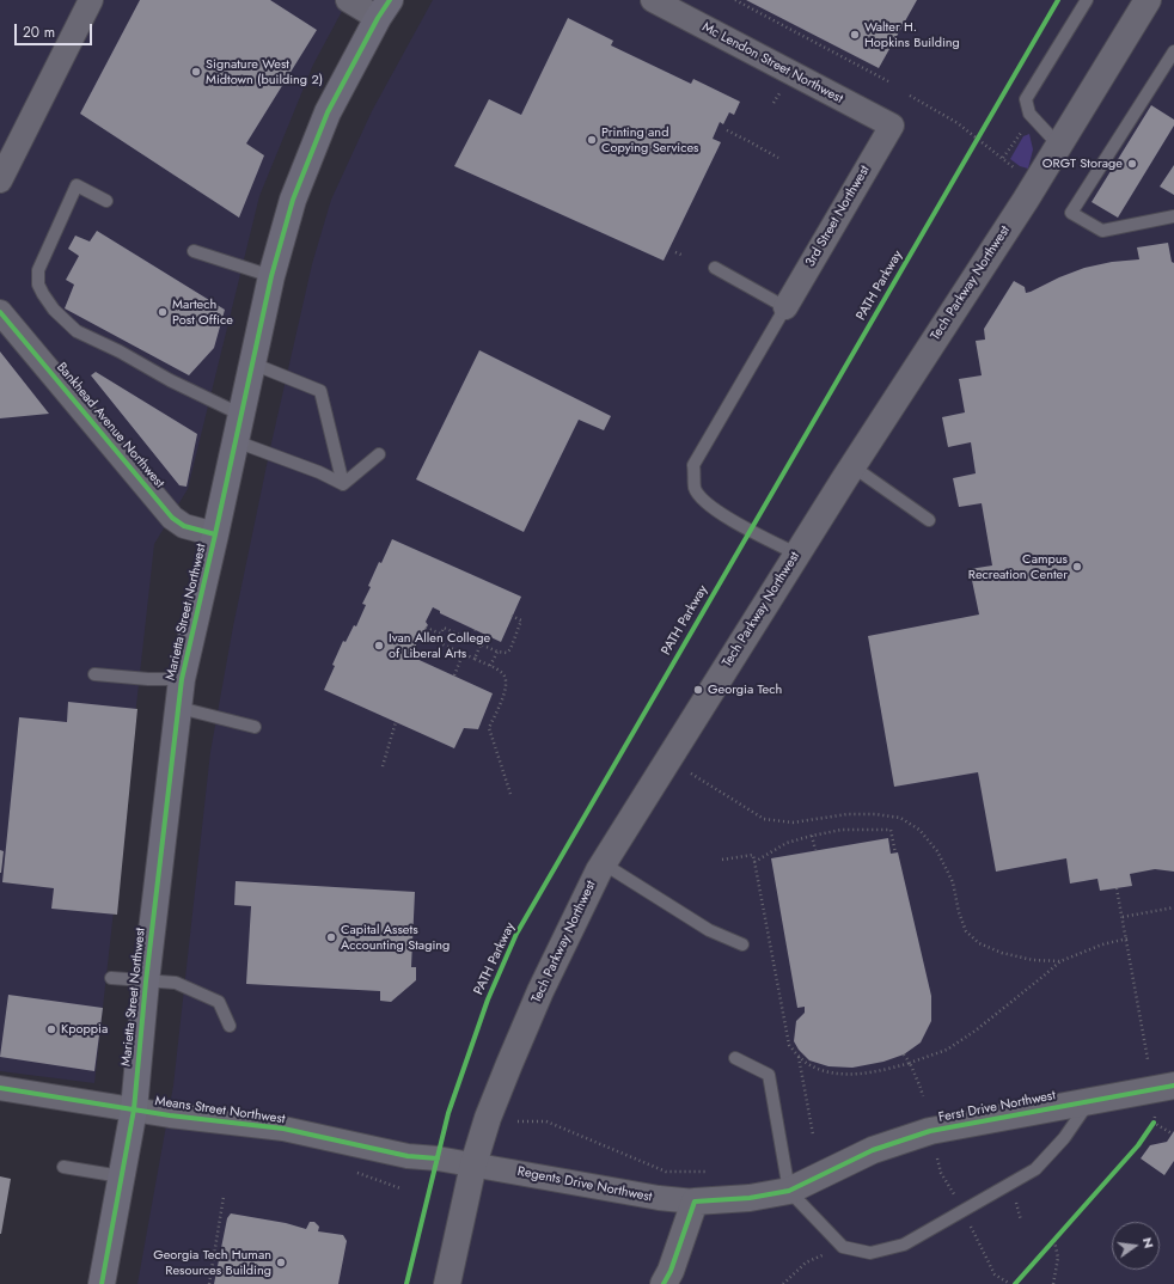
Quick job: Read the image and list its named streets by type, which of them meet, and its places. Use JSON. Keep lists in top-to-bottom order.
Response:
{
  "streets": {
    "main road": ["Marietta Street Northwest"],
    "street": [
      "Mc Lendon Street Northwest",
      "3rd Street Northwest",
      "Tech Parkway Northwest",
      "Bankhead Avenue Northwest",
      "Ferst Drive Northwest",
      "Means Street Northwest",
      "Regents Drive Northwest"
    ],
    "cycle path": ["PATH Parkway"]
  },
  "crossings": [
    ["Mc Lendon Street Northwest", "3rd Street Northwest"],
    ["Tech Parkway Northwest", "Means Street Northwest"],
    ["Tech Parkway Northwest", "Regents Drive Northwest"],
    ["Bankhead Avenue Northwest", "Marietta Street Northwest"],
    ["Marietta Street Northwest", "Means Street Northwest"],
    ["Ferst Drive Northwest", "Regents Drive Northwest"],
    ["Means Street Northwest", "Regents Drive Northwest"]
  ],
  "places": [
    "Walter H. Hopkins Building",
    "Signature West Midtown (building 2)",
    "Printing and Copying Services",
    "ORGT Storage",
    "Martech Post Office",
    "Campus Recreation Center",
    "Ivan Allen College of Liberal Arts",
    "Georgia Tech",
    "Capital Assets Accounting Staging",
    "Kpoppia",
    "Georgia Tech Human Resources Building"
  ],
  "scale_bar": "20 m",
  "north": "right"
}
